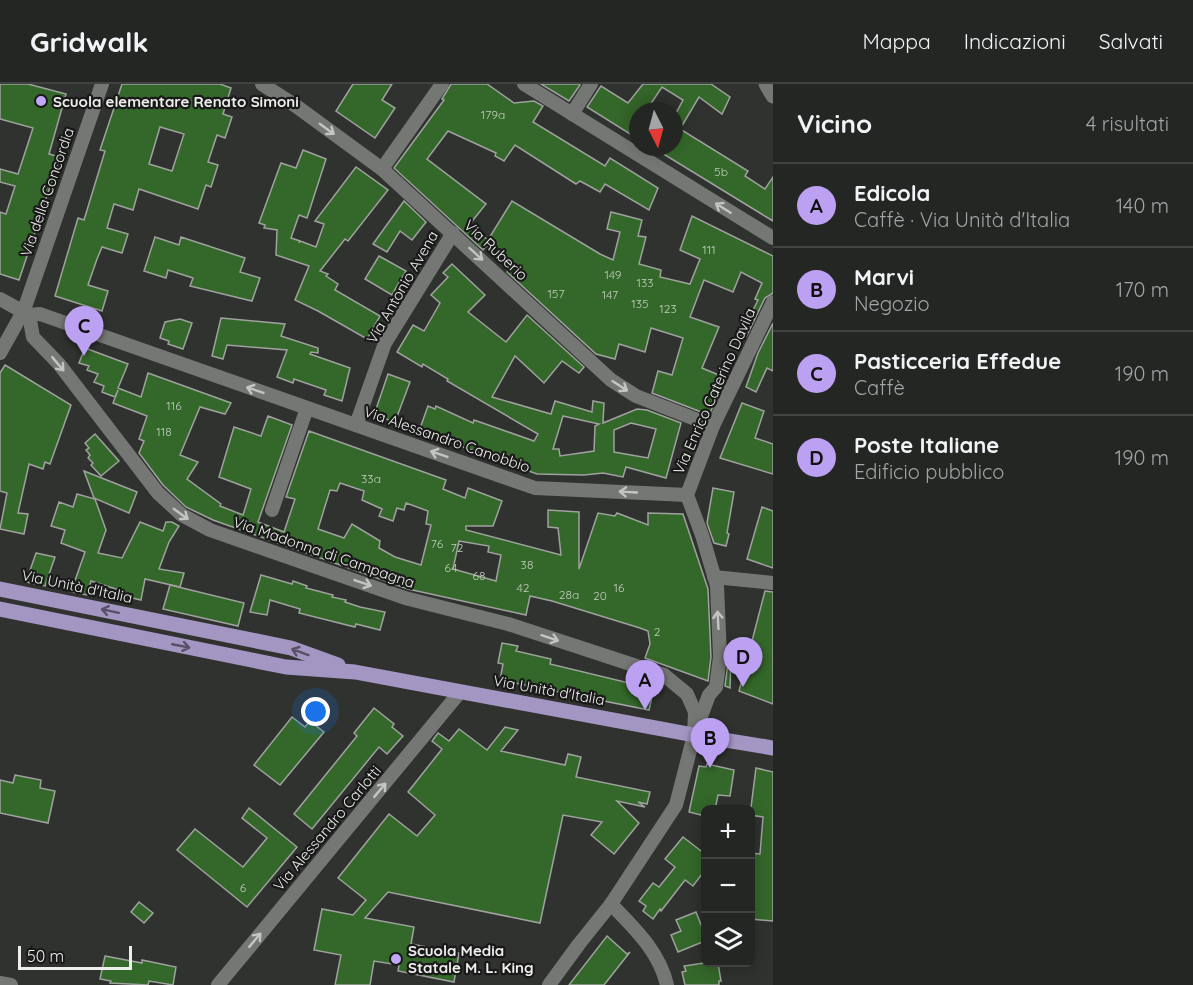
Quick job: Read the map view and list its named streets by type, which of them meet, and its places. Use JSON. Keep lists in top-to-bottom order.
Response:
{
  "streets": {
    "main road": ["Via Unità d'Italia"],
    "street": [
      "Via della Concordia",
      "Via Ruberio",
      "Via Antonio Avena",
      "Via Enrico Caterino Davila",
      "Via Alessandro Canobbio",
      "Via Madonna di Campagna",
      "Via Alessandro Carlotti"
    ]
  },
  "crossings": [
    ["Via della Concordia", "Via Alessandro Canobbio"],
    ["Via della Concordia", "Via Madonna di Campagna"],
    ["Via Ruberio", "Via Antonio Avena"],
    ["Via Ruberio", "Via Enrico Caterino Davila"],
    ["Via Antonio Avena", "Via Alessandro Canobbio"],
    ["Via Enrico Caterino Davila", "Via Alessandro Canobbio"],
    ["Via Enrico Caterino Davila", "Via Madonna di Campagna"],
    ["Via Enrico Caterino Davila", "Via Unità d'Italia"],
    ["Via Alessandro Canobbio", "Via Madonna di Campagna"],
    ["Via Madonna di Campagna", "Via Unità d'Italia"],
    ["Via Unità d'Italia", "Via Alessandro Carlotti"]
  ],
  "one_way": [
    "Via Ruberio",
    "Via Alessandro Canobbio",
    "Via Madonna di Campagna",
    "Via Alessandro Carlotti"
  ],
  "places": ["Scuola elementare Renato Simoni", "Scuola Media Statale M. L. King"],
  "house_numbers": [
    "179a",
    "5b",
    "111",
    "149",
    "133",
    "157",
    "147",
    "135",
    "123",
    "116",
    "118",
    "33a",
    "76",
    "72",
    "38",
    "64",
    "68",
    "42",
    "16",
    "28a",
    "20",
    "2",
    "6"
  ],
  "scale_bar": "50 m",
  "north": "bottom",
  "page": {
    "header": "Gridwalk",
    "nav": ["Mappa", "Indicazioni", "Salvati"],
    "heading": ["Vicino", "4 risultati"],
    "list": [
      {
        "mark": "A",
        "name": "Edicola",
        "note": "Caffè · Via Unità d'Italia",
        "value": "140 m"
      },
      {
        "mark": "B",
        "name": "Marvi",
        "note": "Negozio",
        "value": "170 m"
      },
      {
        "mark": "C",
        "name": "Pasticceria Effedue",
        "note": "Caffè",
        "value": "190 m"
      },
      {
        "mark": "D",
        "name": "Poste Italiane",
        "note": "Edificio pubblico",
        "value": "190 m"
      }
    ],
    "pins": [
      "C",
      "D",
      "A",
      "B"
    ],
    "map_buttons": ["+", "−"],
    "scale": "50 m"
  }
}
